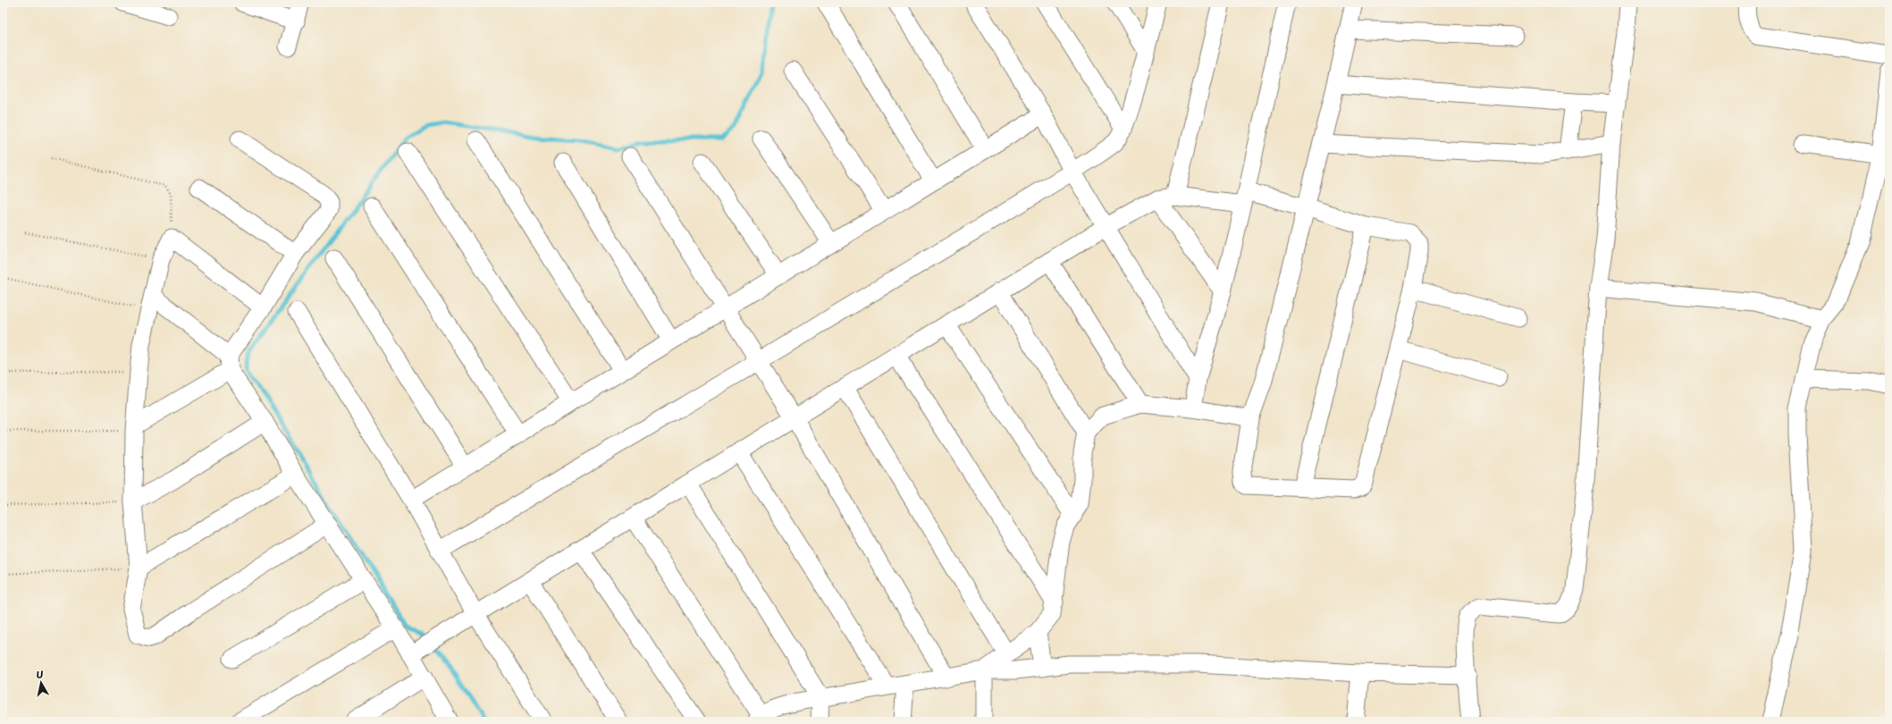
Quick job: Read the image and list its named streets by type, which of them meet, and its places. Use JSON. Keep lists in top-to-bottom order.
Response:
{
  "north": "top"
}
